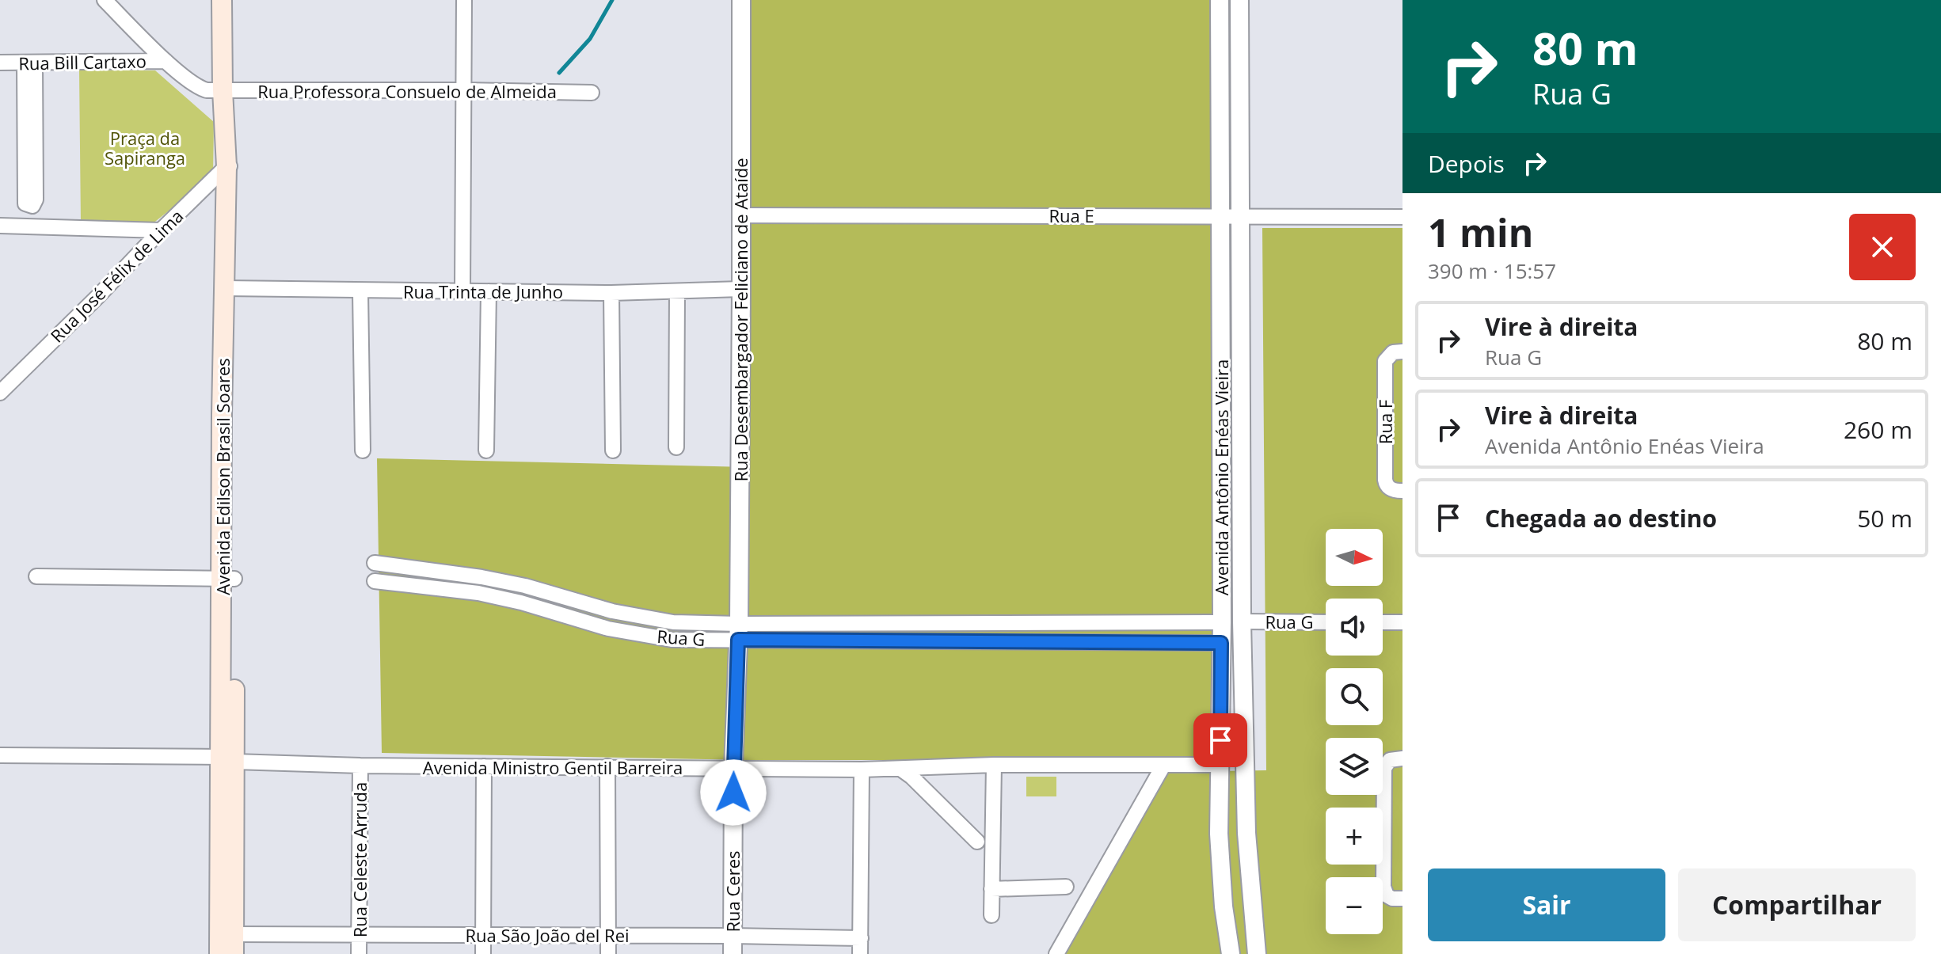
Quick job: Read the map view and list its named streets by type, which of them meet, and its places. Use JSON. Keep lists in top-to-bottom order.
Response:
{
  "streets": {
    "main road": ["Avenida Edilson Brasil Soares"],
    "street": [
      "Rua Bill Cartaxo",
      "Rua Professora Consuelo de Almeida",
      "Rua E",
      "Rua José Félix de Lima",
      "Rua Trinta de Junho",
      "Rua Desembargador Feliciano de Ataíde",
      "Rua F",
      "Avenida Antônio Enéas Vieira",
      "Rua G",
      "Avenida Ministro Gentil Barreira",
      "Rua Celeste Arruda",
      "Rua Ceres",
      "Rua São João del Rei"
    ]
  },
  "crossings": [
    ["Rua Bill Cartaxo", "Rua Professora Consuelo de Almeida"],
    ["Rua Professora Consuelo de Almeida", "Avenida Edilson Brasil Soares"],
    ["Rua E", "Rua Desembargador Feliciano de Ataíde"],
    ["Rua E", "Avenida Antônio Enéas Vieira"],
    ["Rua José Félix de Lima", "Avenida Edilson Brasil Soares"],
    ["Rua Trinta de Junho", "Rua Desembargador Feliciano de Ataíde"],
    ["Rua Trinta de Junho", "Avenida Edilson Brasil Soares"],
    ["Rua Desembargador Feliciano de Ataíde", "Rua G"],
    ["Rua Desembargador Feliciano de Ataíde", "Rua Ceres"],
    ["Avenida Edilson Brasil Soares", "Avenida Ministro Gentil Barreira"],
    ["Avenida Edilson Brasil Soares", "Rua São João del Rei"],
    ["Avenida Antônio Enéas Vieira", "Rua G"],
    ["Avenida Antônio Enéas Vieira", "Avenida Ministro Gentil Barreira"],
    ["Rua G", "Rua Ceres"],
    ["Avenida Ministro Gentil Barreira", "Rua Celeste Arruda"],
    ["Avenida Ministro Gentil Barreira", "Rua Ceres"],
    ["Rua Celeste Arruda", "Rua São João del Rei"],
    ["Rua Ceres", "Rua São João del Rei"]
  ],
  "parks": ["Praça da Sapiranga"],
  "north": "right",
  "page": {
    "turn": ["80 m", "Rua G"],
    "then": "Depois",
    "heading": ["1 min", "390 m · 15:57"],
    "list": [
      {
        "name": "Vire à direita",
        "note": "Rua G",
        "value": "80 m"
      },
      {
        "name": "Vire à direita",
        "note": "Avenida Antônio Enéas Vieira",
        "value": "260 m"
      },
      {
        "name": "Chegada ao destino",
        "value": "50 m"
      }
    ],
    "map_buttons": ["+", "−"],
    "buttons": ["Sair", "Compartilhar"]
  }
}
